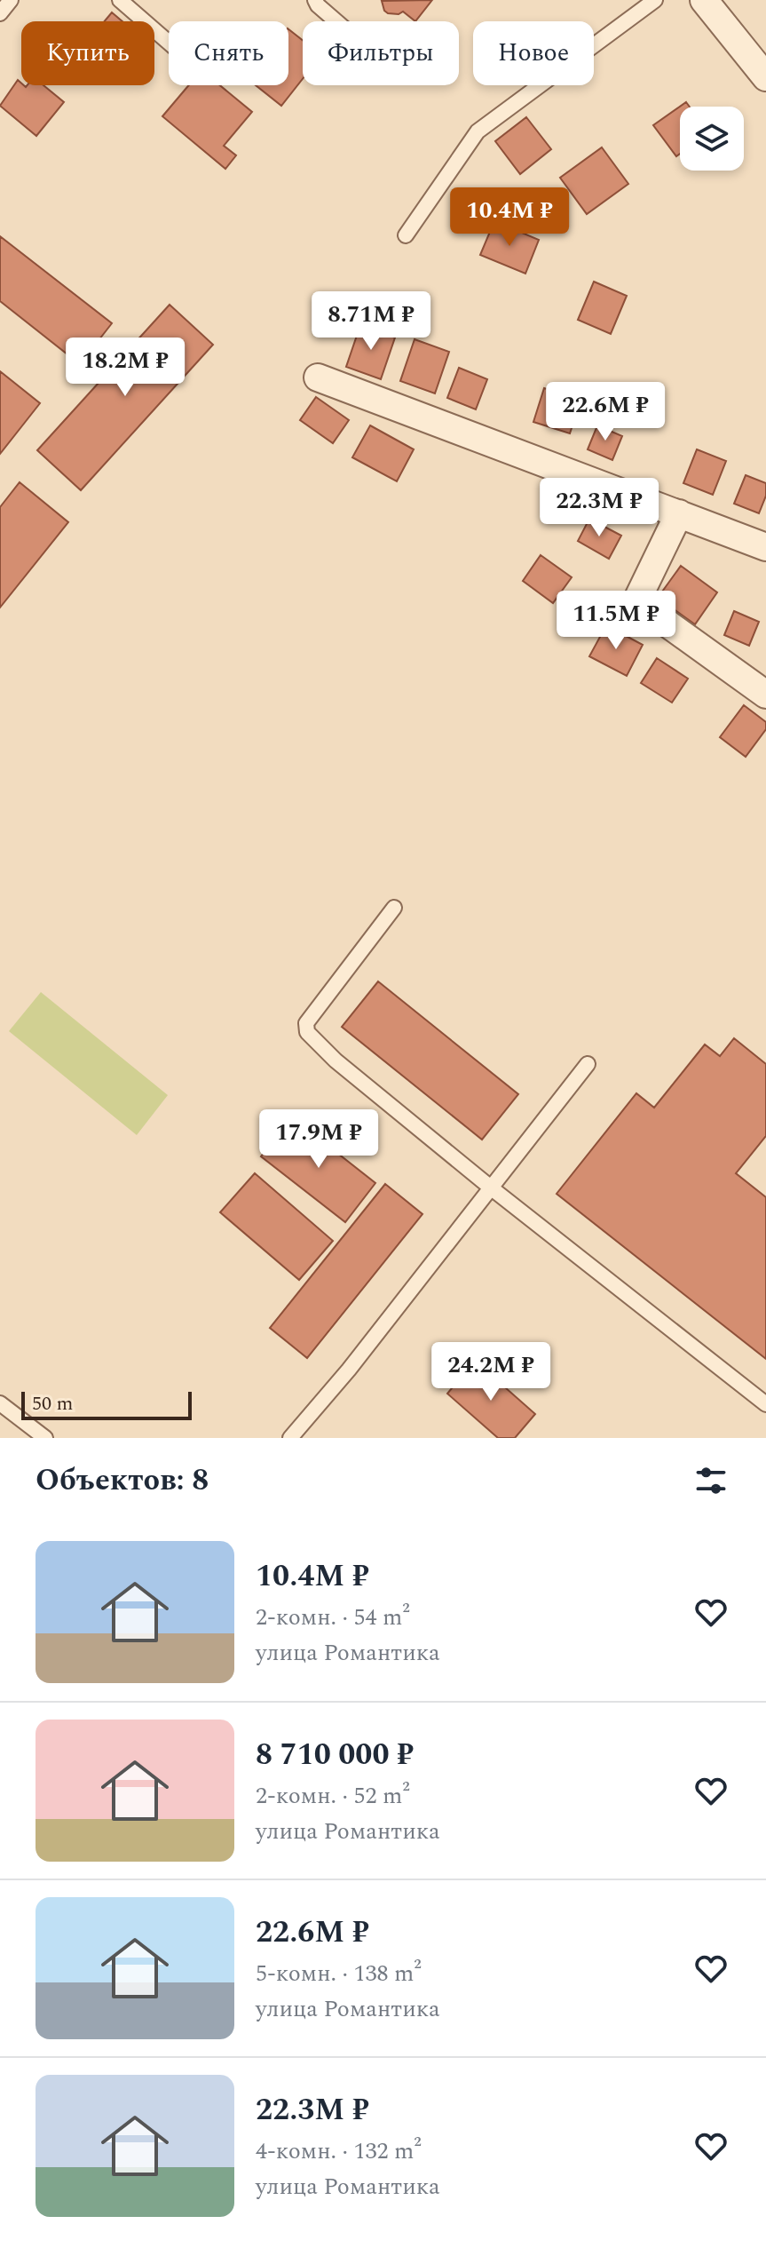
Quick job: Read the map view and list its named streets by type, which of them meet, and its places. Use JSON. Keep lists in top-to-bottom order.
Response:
{
  "scale_bar": "50 m",
  "page": {
    "chip": [
      "Купить",
      "Снять",
      "Фильтры",
      "Новое"
    ],
    "price": [
      "10.4M ₽",
      "8.71M ₽",
      "18.2M ₽",
      "22.6M ₽",
      "22.3M ₽",
      "11.5M ₽",
      "17.9M ₽",
      "24.2M ₽"
    ],
    "scale": "50 m",
    "heading": "Объектов: 8",
    "list": [
      {
        "name": "10.4M ₽",
        "note": "2-комн. · 54 m² · улица Романтика"
      },
      {
        "name": "8 710 000 ₽",
        "note": "2-комн. · 52 m² · улица Романтика"
      },
      {
        "name": "22.6M ₽",
        "note": "5-комн. · 138 m² · улица Романтика"
      },
      {
        "name": "22.3M ₽",
        "note": "4-комн. · 132 m² · улица Романтика"
      }
    ]
  }
}
